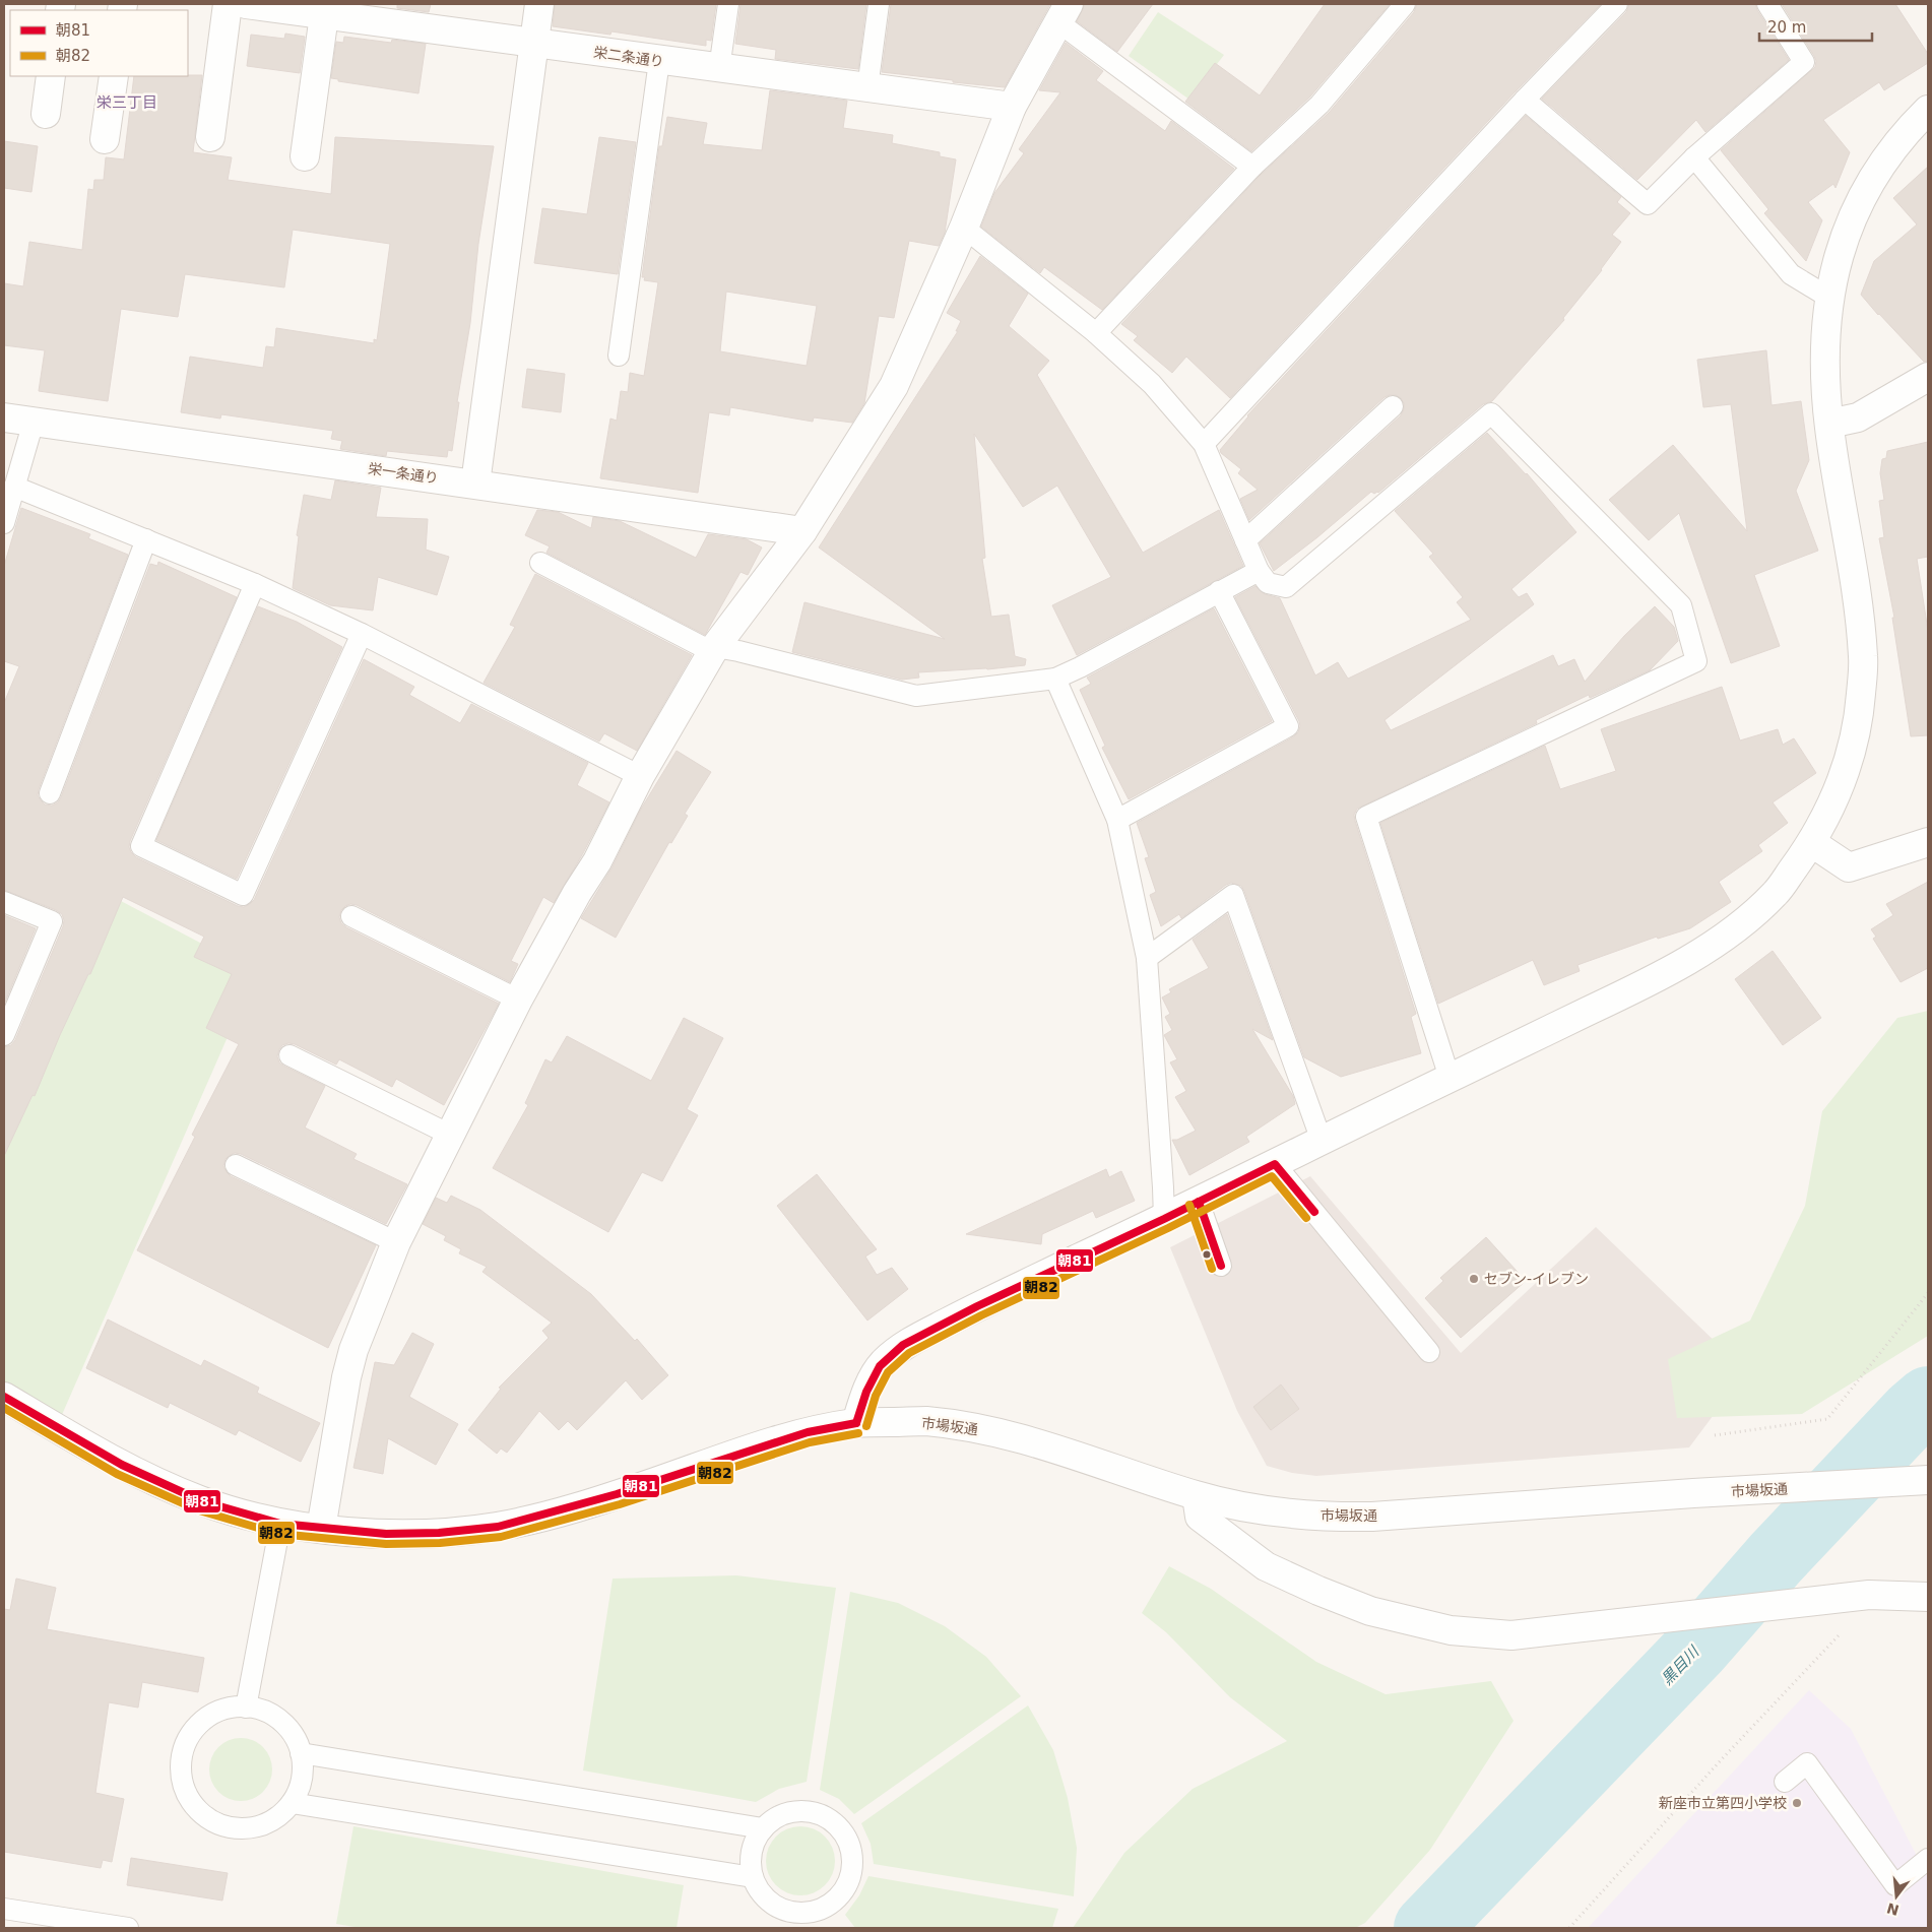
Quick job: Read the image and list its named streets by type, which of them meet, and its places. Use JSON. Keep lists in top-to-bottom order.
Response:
{
  "streets": {
    "street": ["栄二条通り", "栄一条通り", "市場坂通"]
  },
  "districts": ["栄三丁目"],
  "water": ["黒目川"],
  "places": ["セブン-イレブン", "新座市立第四小学校"],
  "lines": ["transit line 朝81", "transit line 朝82"],
  "legend": ["朝81", "朝82"],
  "scale_bar": "20 m",
  "north": "bottom"
}
